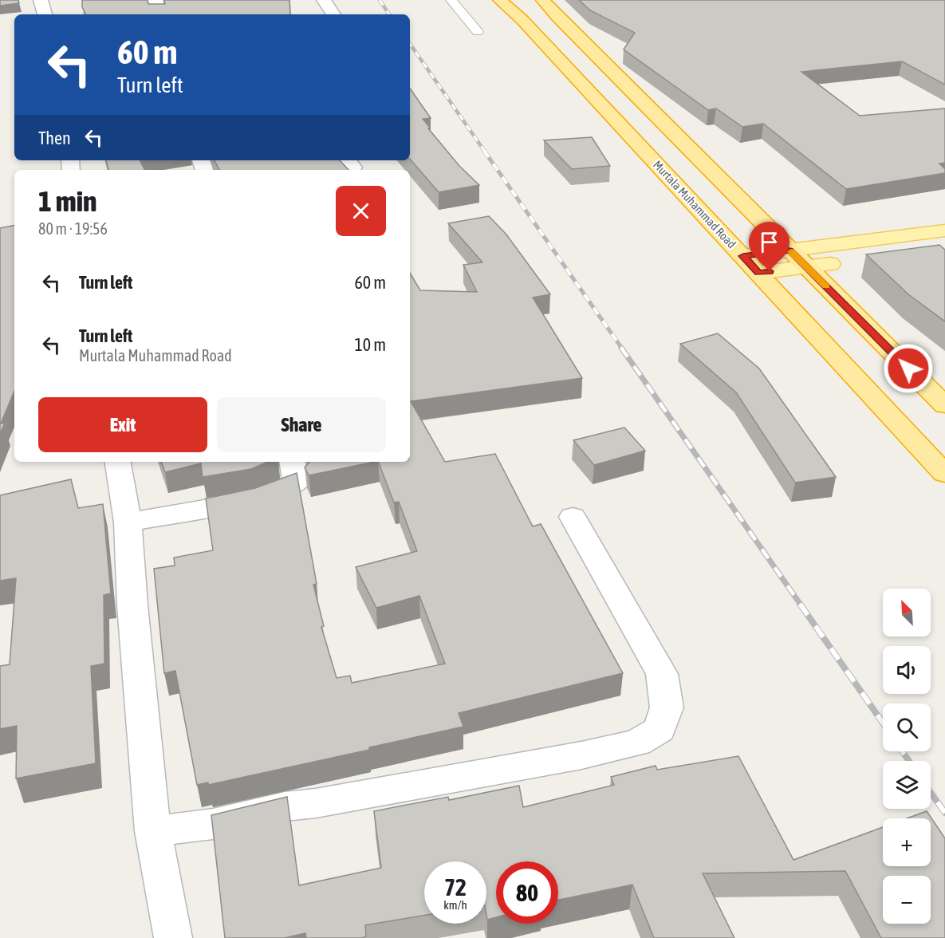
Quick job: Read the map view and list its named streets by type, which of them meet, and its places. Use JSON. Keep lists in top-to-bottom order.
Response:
{
  "streets": {
    "highway": ["Murtala Muhammad Road"]
  },
  "north": "top left",
  "page": {
    "turn": ["60 m", "Turn left"],
    "then": "Then",
    "heading": ["1 min", "80 m · 19:56"],
    "list": [
      {
        "name": "Turn left",
        "value": "60 m"
      },
      {
        "name": "Turn left",
        "note": "Murtala Muhammad Road",
        "value": "10 m"
      }
    ],
    "buttons": ["Exit", "Share"],
    "map_buttons": ["+", "−"],
    "speed": "72 km/h",
    "limit": "80"
  }
}
